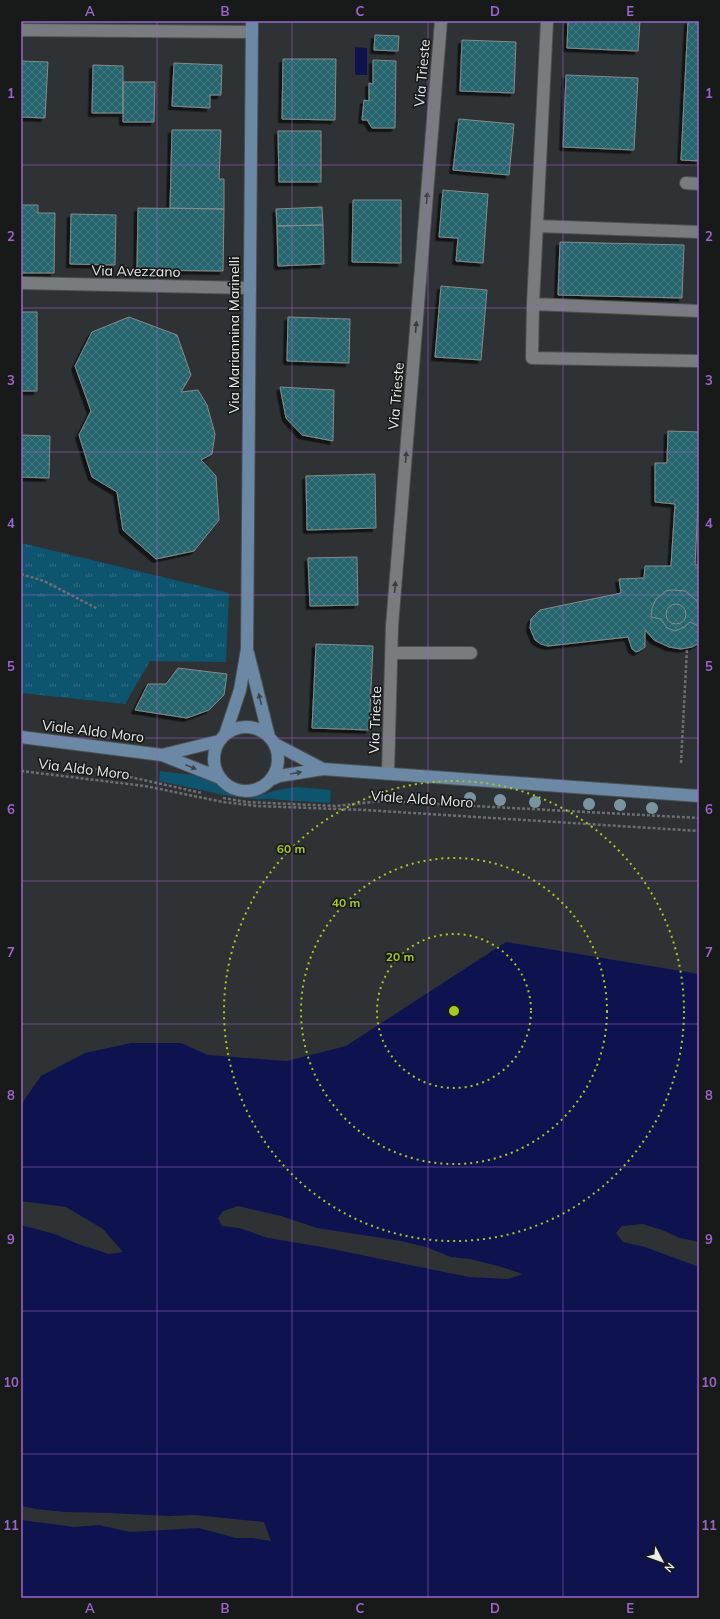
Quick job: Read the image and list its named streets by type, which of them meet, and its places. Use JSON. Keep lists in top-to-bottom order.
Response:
{
  "streets": {
    "street": [
      "Via Trieste",
      "Via Avezzano",
      "Via Mariannina Marinelli",
      "Viale Aldo Moro"
    ],
    "path": ["Via Aldo Moro"]
  },
  "crossings": [
    ["Via Trieste", "Viale Aldo Moro"],
    ["Via Avezzano", "Via Mariannina Marinelli"],
    ["Via Mariannina Marinelli", "Viale Aldo Moro"],
    ["Viale Aldo Moro", "Via Aldo Moro"]
  ],
  "one_way": ["Via Trieste"],
  "north": "bottom right",
  "grid": {
    "columns": [
      "A",
      "B",
      "C",
      "D",
      "E"
    ],
    "rows": [
      "1",
      "2",
      "3",
      "4",
      "5",
      "6",
      "7",
      "8",
      "9",
      "10",
      "11"
    ]
  },
  "rings": ["60 m", "40 m", "20 m"]
}
